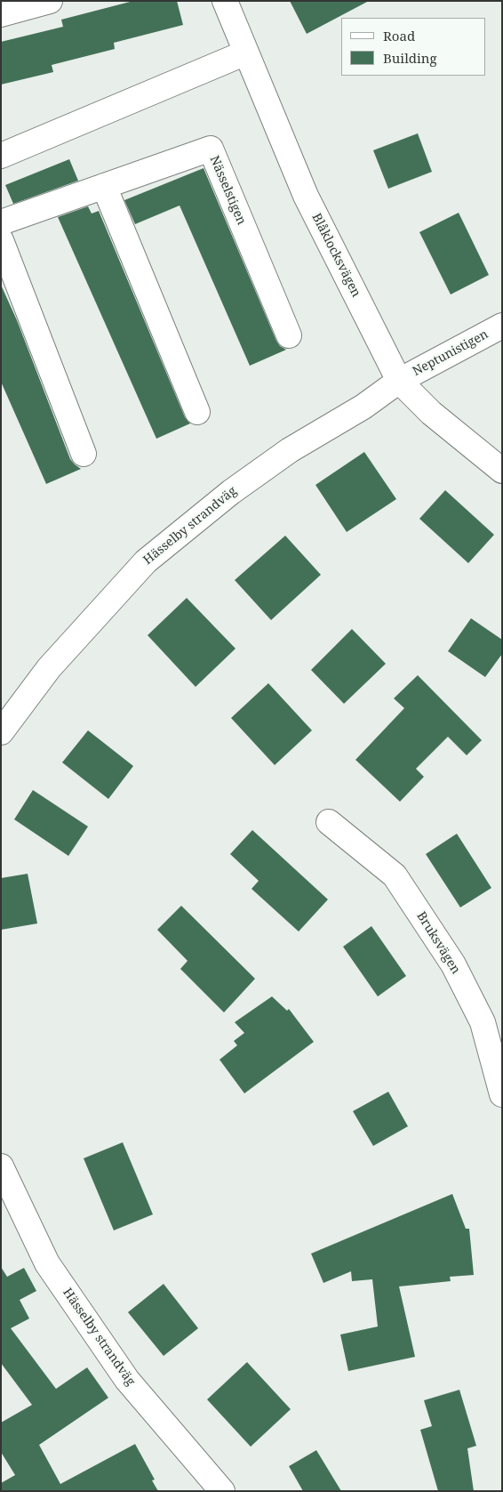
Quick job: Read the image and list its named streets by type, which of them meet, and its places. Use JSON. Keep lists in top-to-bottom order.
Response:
{
  "streets": {
    "street": [
      "Nässelstigen",
      "Blåklocksvägen",
      "Neptunistigen",
      "Hässelby strandväg",
      "Bruksvägen"
    ]
  },
  "crossings": [
    ["Blåklocksvägen", "Neptunistigen"],
    ["Blåklocksvägen", "Hässelby strandväg"],
    ["Neptunistigen", "Hässelby strandväg"]
  ],
  "legend": ["Road", "Building"]
}
